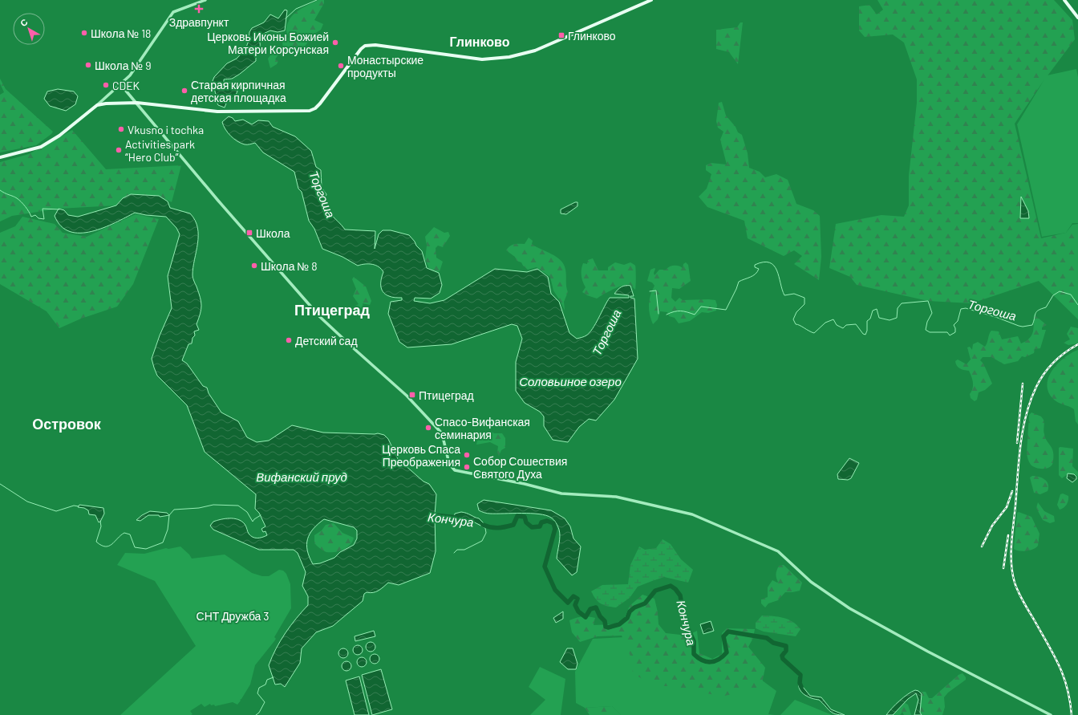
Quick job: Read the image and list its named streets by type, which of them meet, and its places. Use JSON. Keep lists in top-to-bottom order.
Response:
{
  "districts": ["Глинково", "Птицеград", "Островок"],
  "water": [
    "Торгоша",
    "Соловьиное озеро",
    "Вифанский пруд",
    "Кончура"
  ],
  "parks": ["СНТ Дружба 3"],
  "places": {
    "health": ["Здравпункт"],
    "other": [
      "Школа № 18",
      "Церковь Иконы Божией Матери Корсунская",
      "Школа № 9",
      "Монастырские продукты",
      "CDEK",
      "Старая кирпичная детская площадка",
      "Vkusno i tochka",
      "Activities park “Hero Club”",
      "Школа № 8",
      "Детский сад",
      "Спасо-Вифанская семинария",
      "Церковь Спаса Преображения",
      "Собор Сошествия Святого Духа"
    ],
    "transit": ["Глинково", "Школа", "Птицеград"]
  },
  "north": "top left"
}
